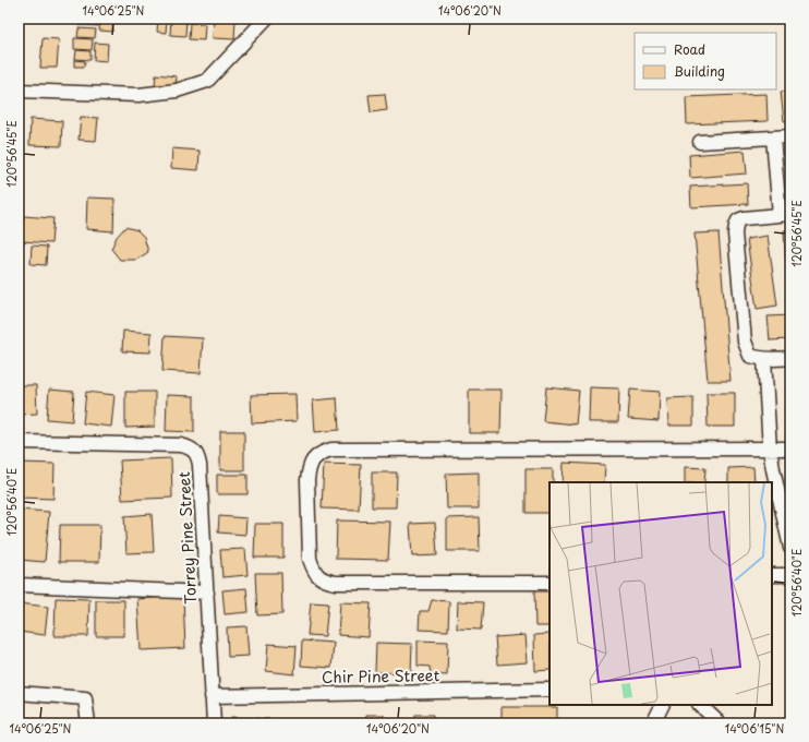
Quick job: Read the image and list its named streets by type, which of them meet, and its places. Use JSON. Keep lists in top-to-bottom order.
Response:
{
  "streets": {
    "street": ["Torrey Pine Street", "Chir Pine Street"]
  },
  "crossings": [
    ["Torrey Pine Street", "Chir Pine Street"]
  ],
  "legend": ["Road", "Building"],
  "coordinates": [
    "14°06'25\"N",
    "14°06'20\"N",
    "120°56'45\"E",
    "120°56'40\"E",
    "14°06'15\"N"
  ]
}
